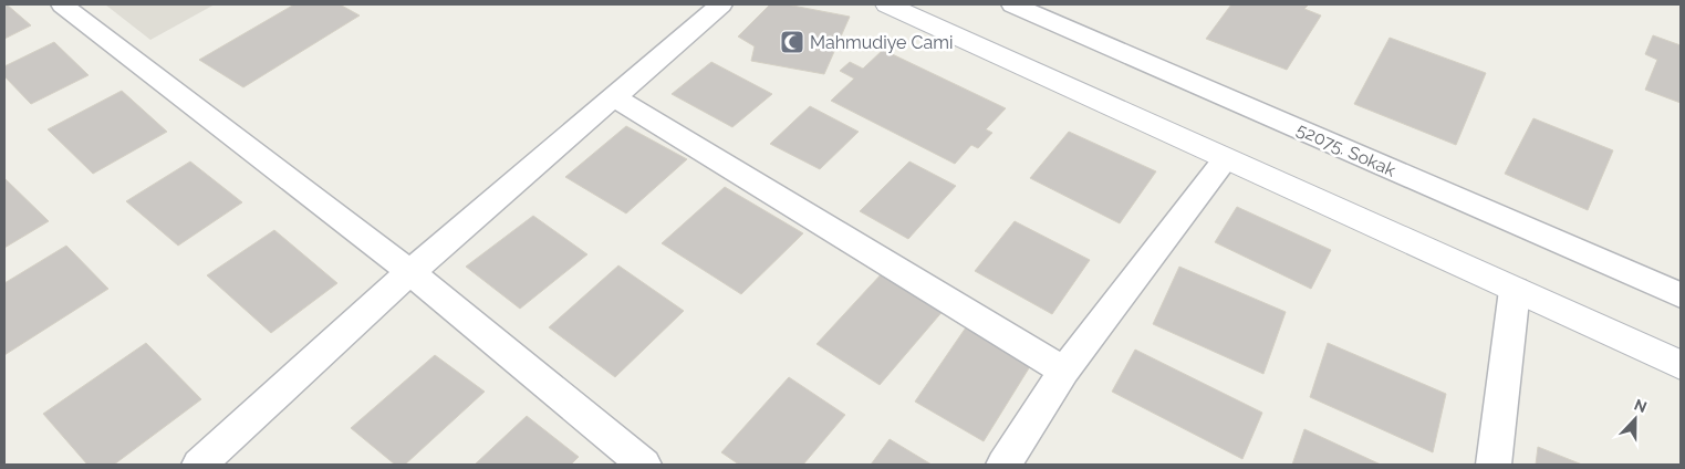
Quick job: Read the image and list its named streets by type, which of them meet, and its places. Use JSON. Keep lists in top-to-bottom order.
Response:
{
  "streets": {
    "street": ["52075. Sokak"]
  },
  "places": {
    "mosque": ["Mahmudiye Cami"]
  },
  "north": "top"
}
